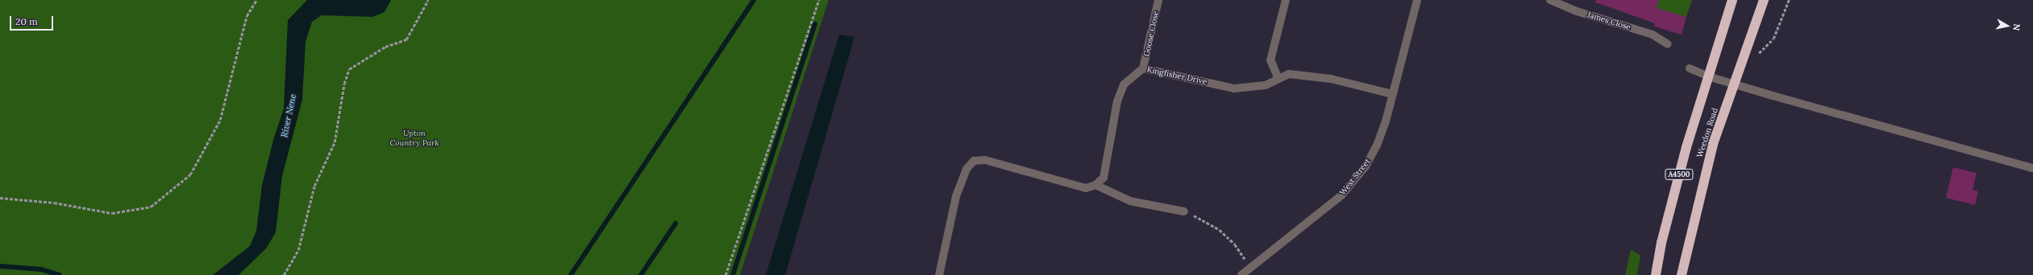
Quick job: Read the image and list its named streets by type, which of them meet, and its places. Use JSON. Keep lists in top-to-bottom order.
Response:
{
  "streets": {
    "highway": ["Weedon Road", "A4500"],
    "street": [
      "James Close",
      "Goose Close",
      "Kingfisher Drive",
      "West Street"
    ]
  },
  "crossings": [
    ["Goose Close", "Kingfisher Drive"],
    ["Kingfisher Drive", "West Street"]
  ],
  "water": ["River Nene"],
  "parks": ["Upton Country Park"],
  "scale_bar": "20 m",
  "north": "right"
}
